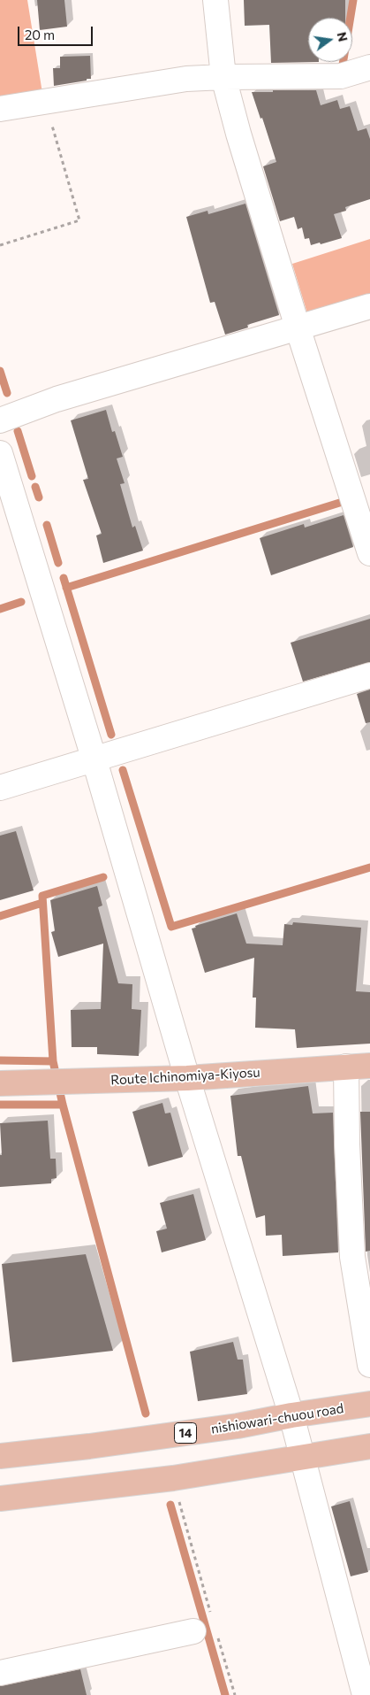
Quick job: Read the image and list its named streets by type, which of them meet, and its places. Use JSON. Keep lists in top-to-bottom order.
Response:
{
  "streets": {
    "main road": ["Route Ichinomiya-Kiyosu", "nishiowari-chuou road", "14"]
  },
  "scale_bar": "20 m",
  "north": "right"
}
